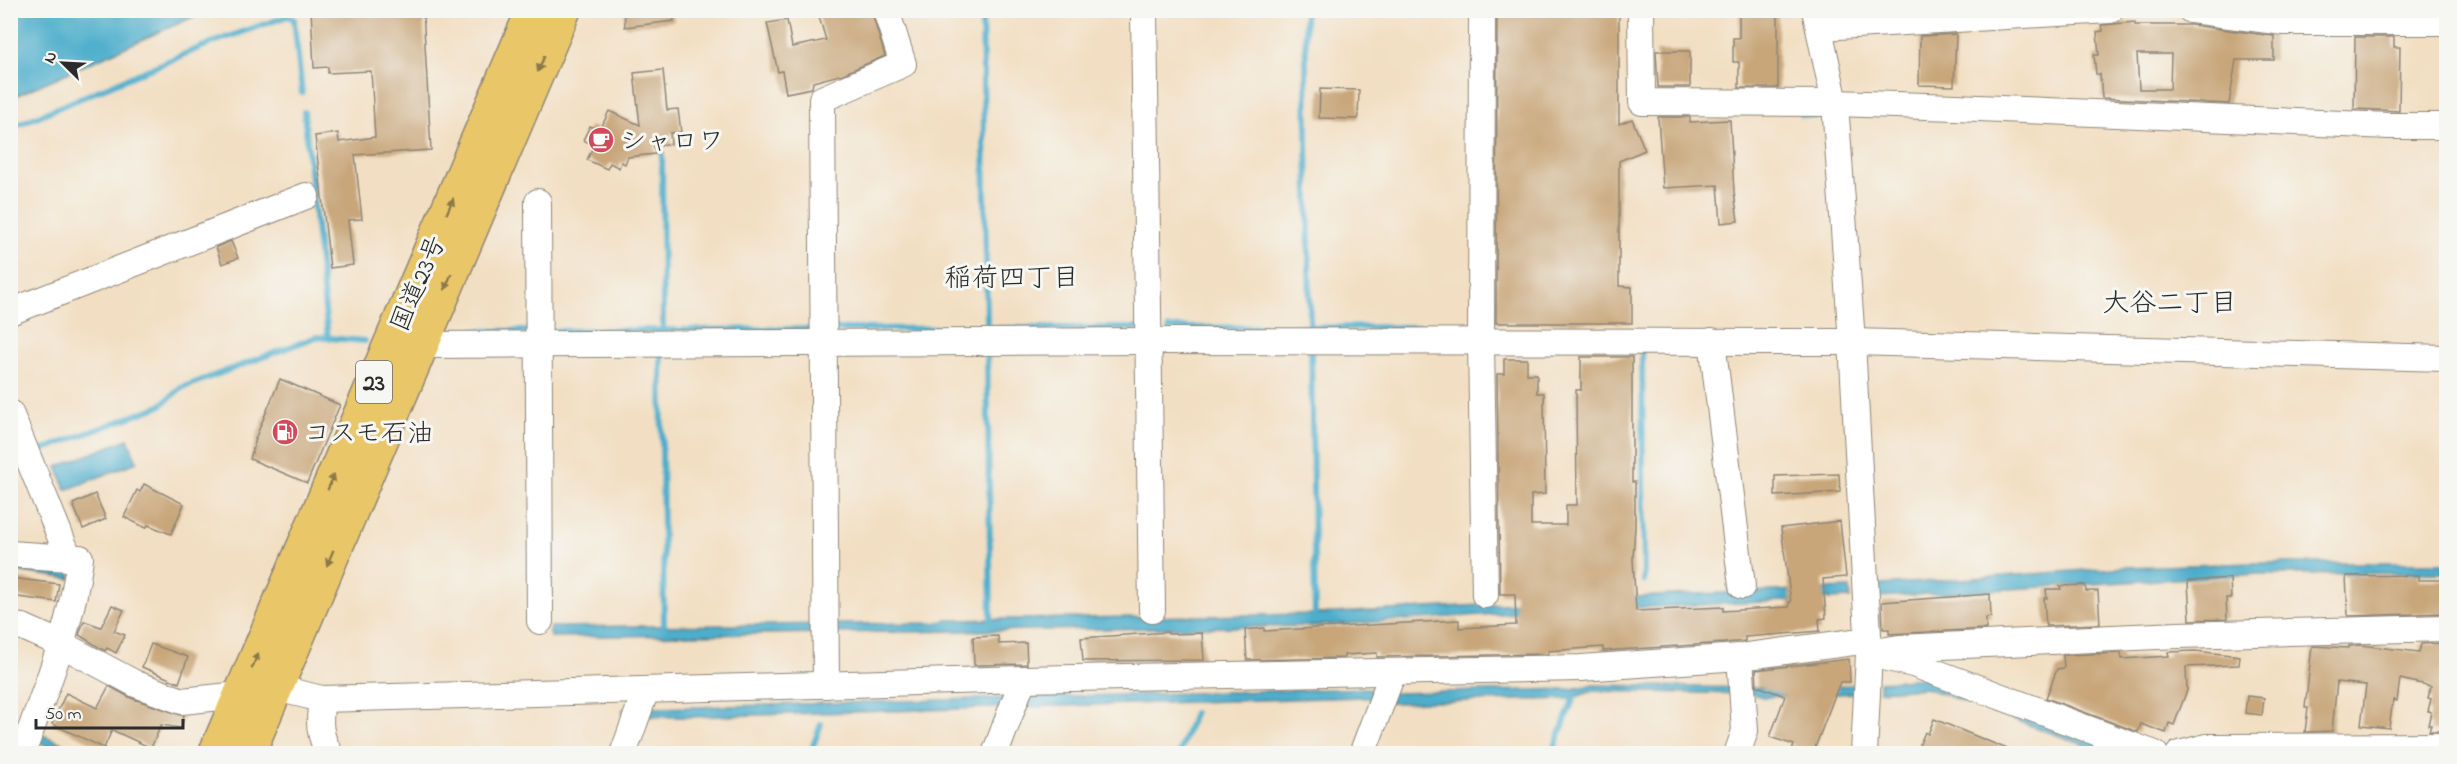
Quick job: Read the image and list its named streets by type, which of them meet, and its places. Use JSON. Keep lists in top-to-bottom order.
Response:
{
  "streets": {
    "highway": ["国道23号", "23"]
  },
  "districts": ["稲荷四丁目", "大谷二丁目"],
  "places": {
    "cafe": ["シャロワ"],
    "fuel station": ["コスモ石油"]
  },
  "scale_bar": "50 m",
  "north": "top left"
}
